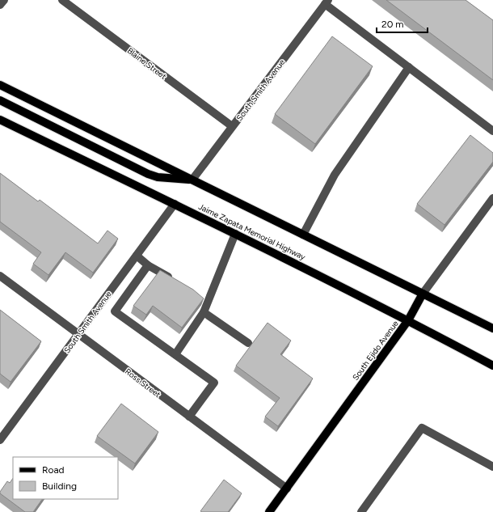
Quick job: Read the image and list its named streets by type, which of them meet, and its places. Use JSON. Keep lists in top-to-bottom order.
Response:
{
  "streets": {
    "main road": ["Jaime Zapata Memorial Highway", "South Ejido Avenue"],
    "street": ["Blaine Street", "South Smith Avenue", "Ross Street"]
  },
  "crossings": [
    ["Blaine Street", "South Smith Avenue"],
    ["South Smith Avenue", "Jaime Zapata Memorial Highway"],
    ["South Smith Avenue", "Ross Street"],
    ["Jaime Zapata Memorial Highway", "South Ejido Avenue"],
    ["South Ejido Avenue", "Ross Street"]
  ],
  "legend": ["Road", "Building"],
  "scale_bar": "20 m"
}
